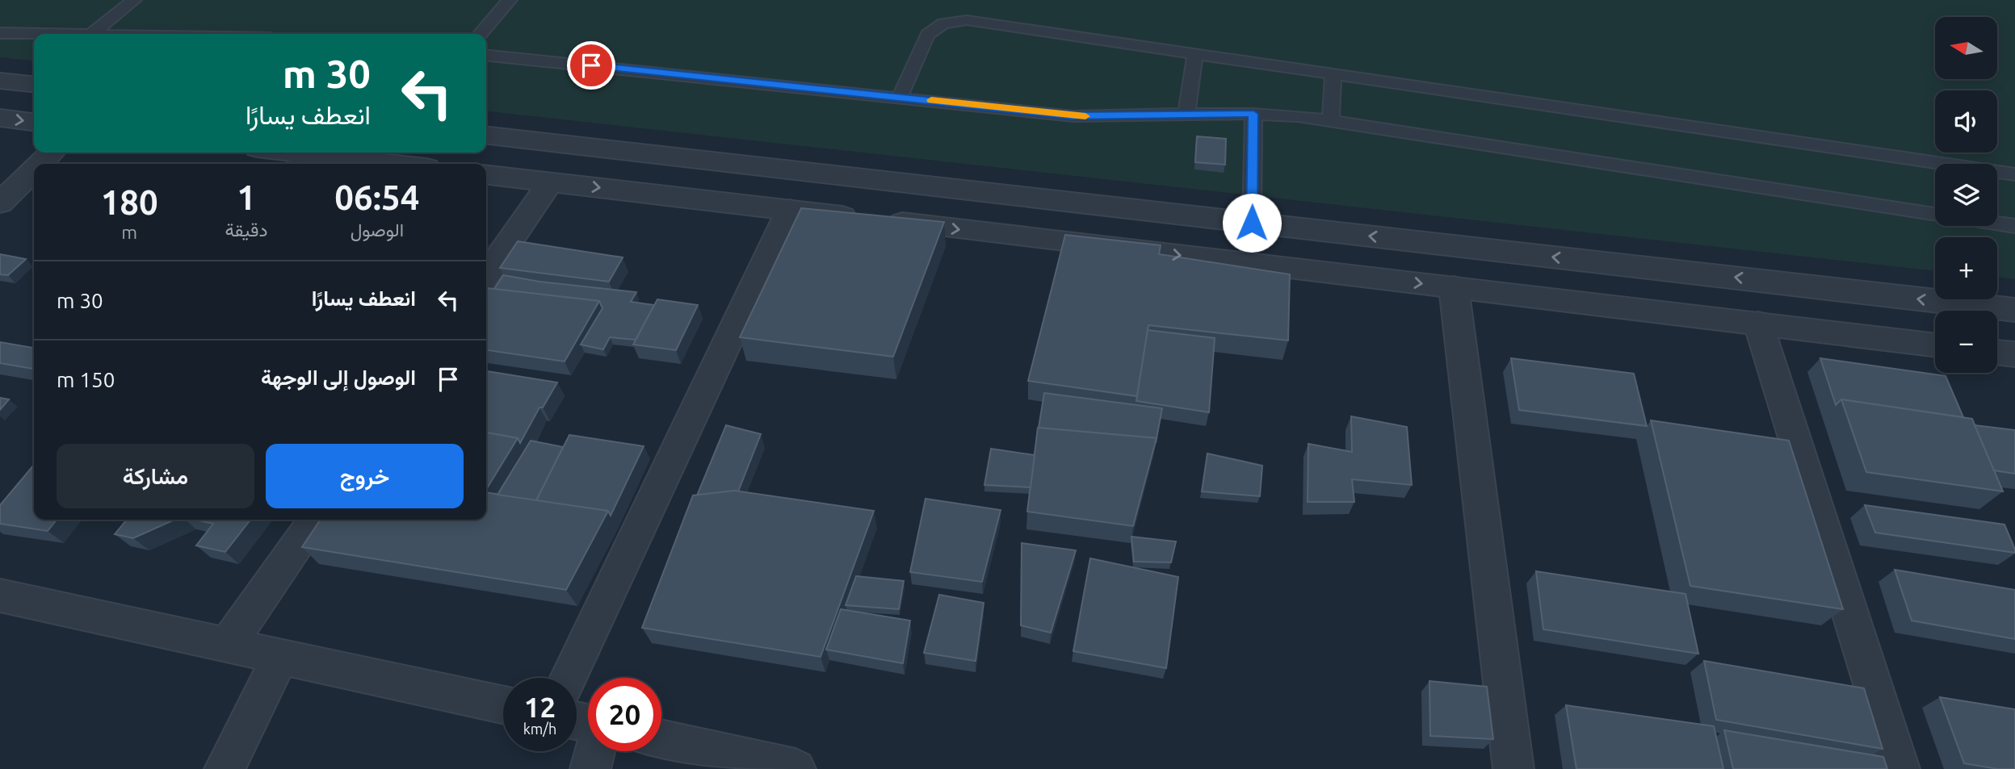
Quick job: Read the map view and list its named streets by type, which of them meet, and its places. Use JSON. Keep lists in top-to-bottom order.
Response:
{
  "north": "left",
  "page": {
    "map_buttons": ["+", "−"],
    "turn": ["30 m", "انعطف يسارًا"],
    "eta": [
      "06:54",
      "الوصول",
      "1",
      "دقيقة",
      "180",
      "m"
    ],
    "list": [
      {
        "name": "انعطف يسارًا",
        "value": "30 m"
      },
      {
        "name": "الوصول إلى الوجهة",
        "value": "150 m"
      }
    ],
    "buttons": ["خروج", "مشاركة"],
    "speed": "12 km/h",
    "limit": "20"
  }
}
